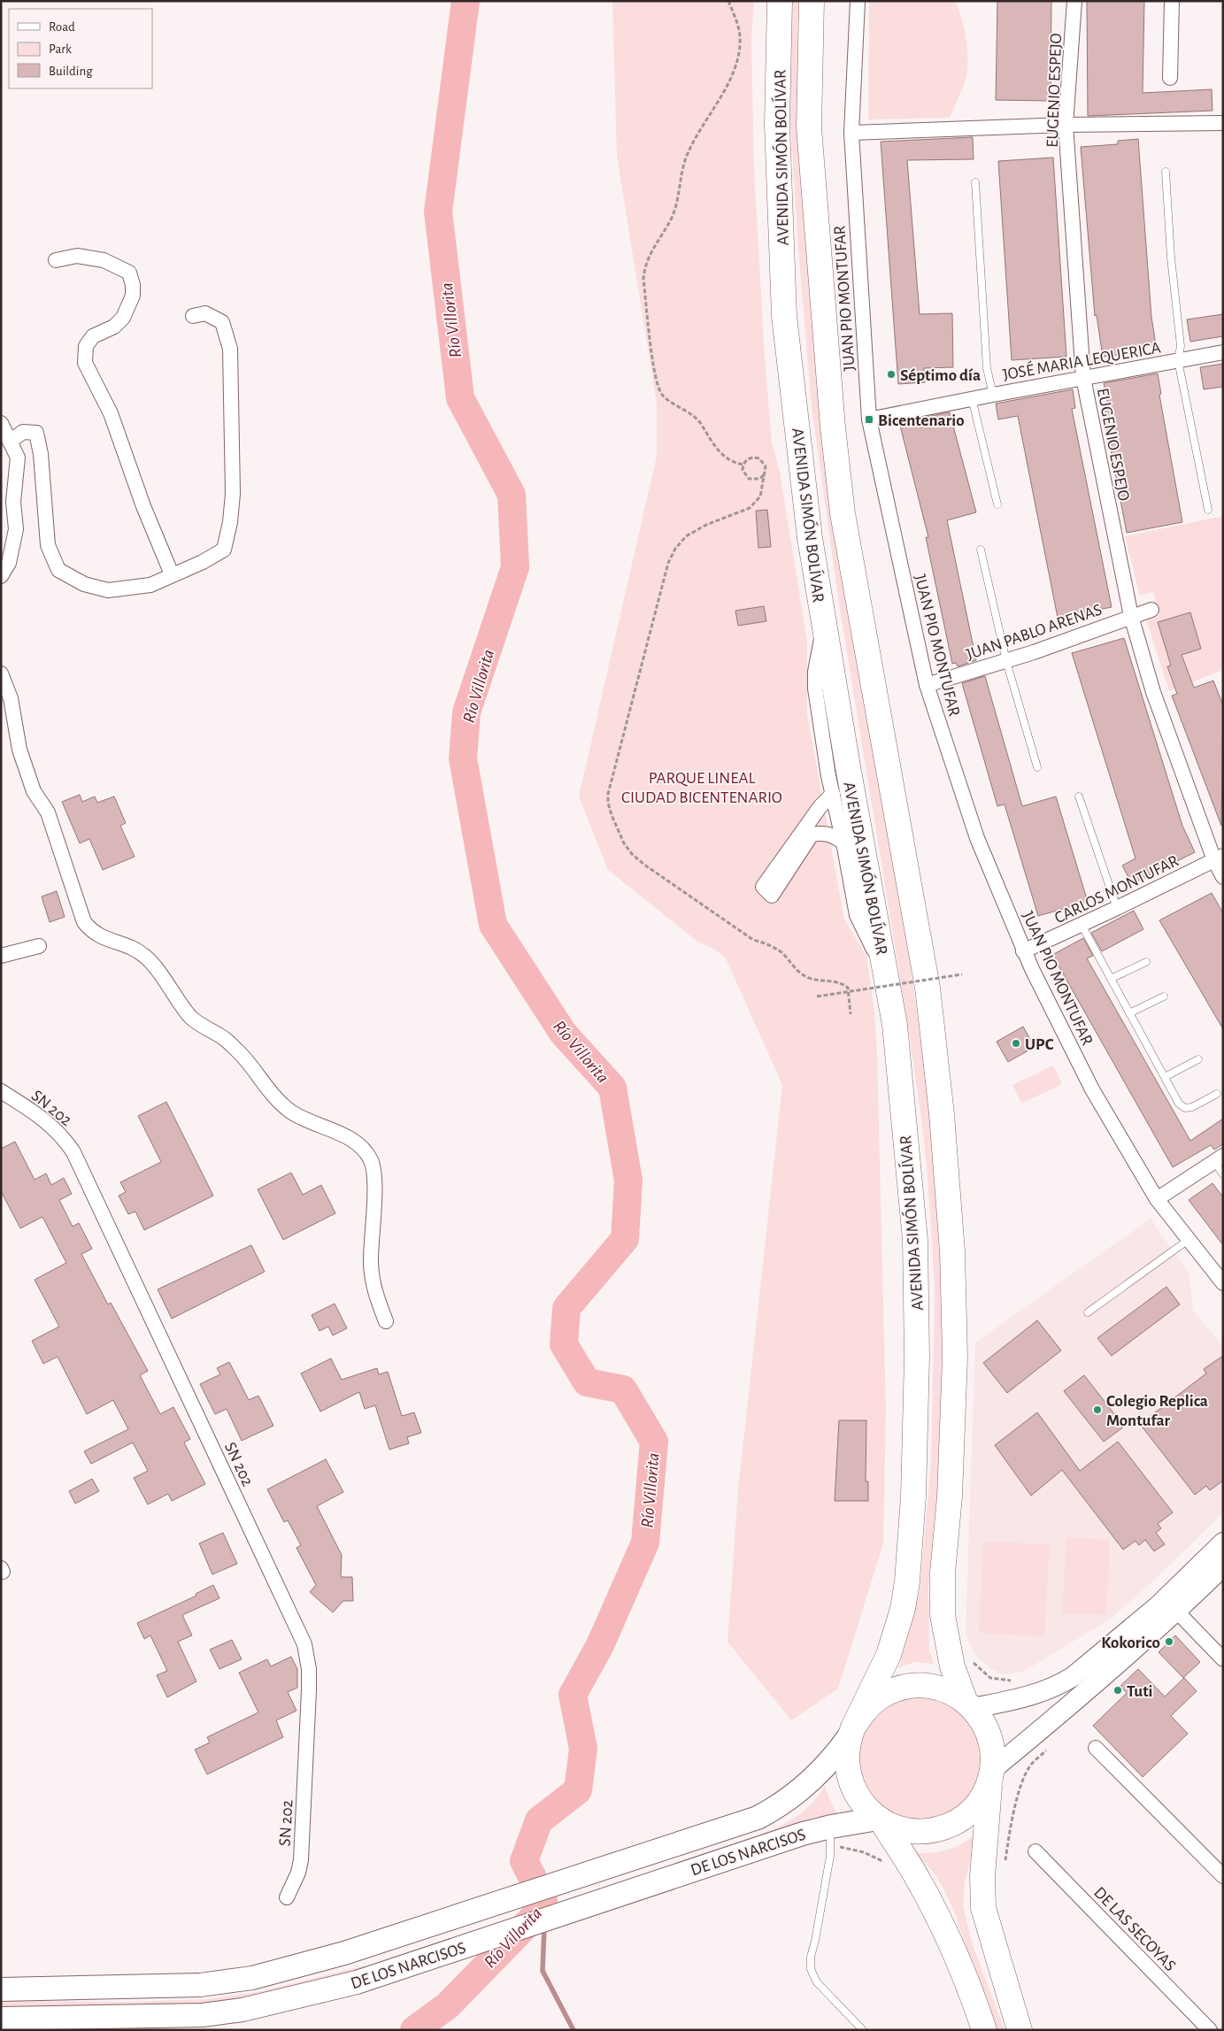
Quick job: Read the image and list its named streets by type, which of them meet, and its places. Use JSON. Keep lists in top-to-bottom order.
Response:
{
  "streets": {
    "highway": ["AVENIDA SIMÓN BOLÍVAR"],
    "main road": ["DE LOS NARCISOS"],
    "street": [
      "EUGENIO ESPEJO",
      "JUAN PIO MONTUFAR",
      "JOSÉ MARIA LEQUERICA",
      "JUAN PABLO ARENAS",
      "CARLOS MONTUFAR",
      "SN 202",
      "DE LAS SECOYAS"
    ]
  },
  "crossings": [
    ["EUGENIO ESPEJO", "JOSÉ MARIA LEQUERICA"],
    ["EUGENIO ESPEJO", "JUAN PABLO ARENAS"],
    ["EUGENIO ESPEJO", "CARLOS MONTUFAR"],
    ["AVENIDA SIMÓN BOLÍVAR", "DE LOS NARCISOS"],
    ["JUAN PIO MONTUFAR", "JOSÉ MARIA LEQUERICA"],
    ["JUAN PIO MONTUFAR", "JUAN PABLO ARENAS"],
    ["JUAN PIO MONTUFAR", "CARLOS MONTUFAR"]
  ],
  "water": ["Río Villorita"],
  "parks": ["PARQUE LINEAL CIUDAD BICENTENARIO"],
  "places": {
    "other": [
      "Séptimo día",
      "UPC",
      "Colegio Replica Montufar",
      "Kokorico",
      "Tuti"
    ],
    "transit": ["Bicentenario"]
  },
  "legend": ["Road", "Park", "Building"]
}
